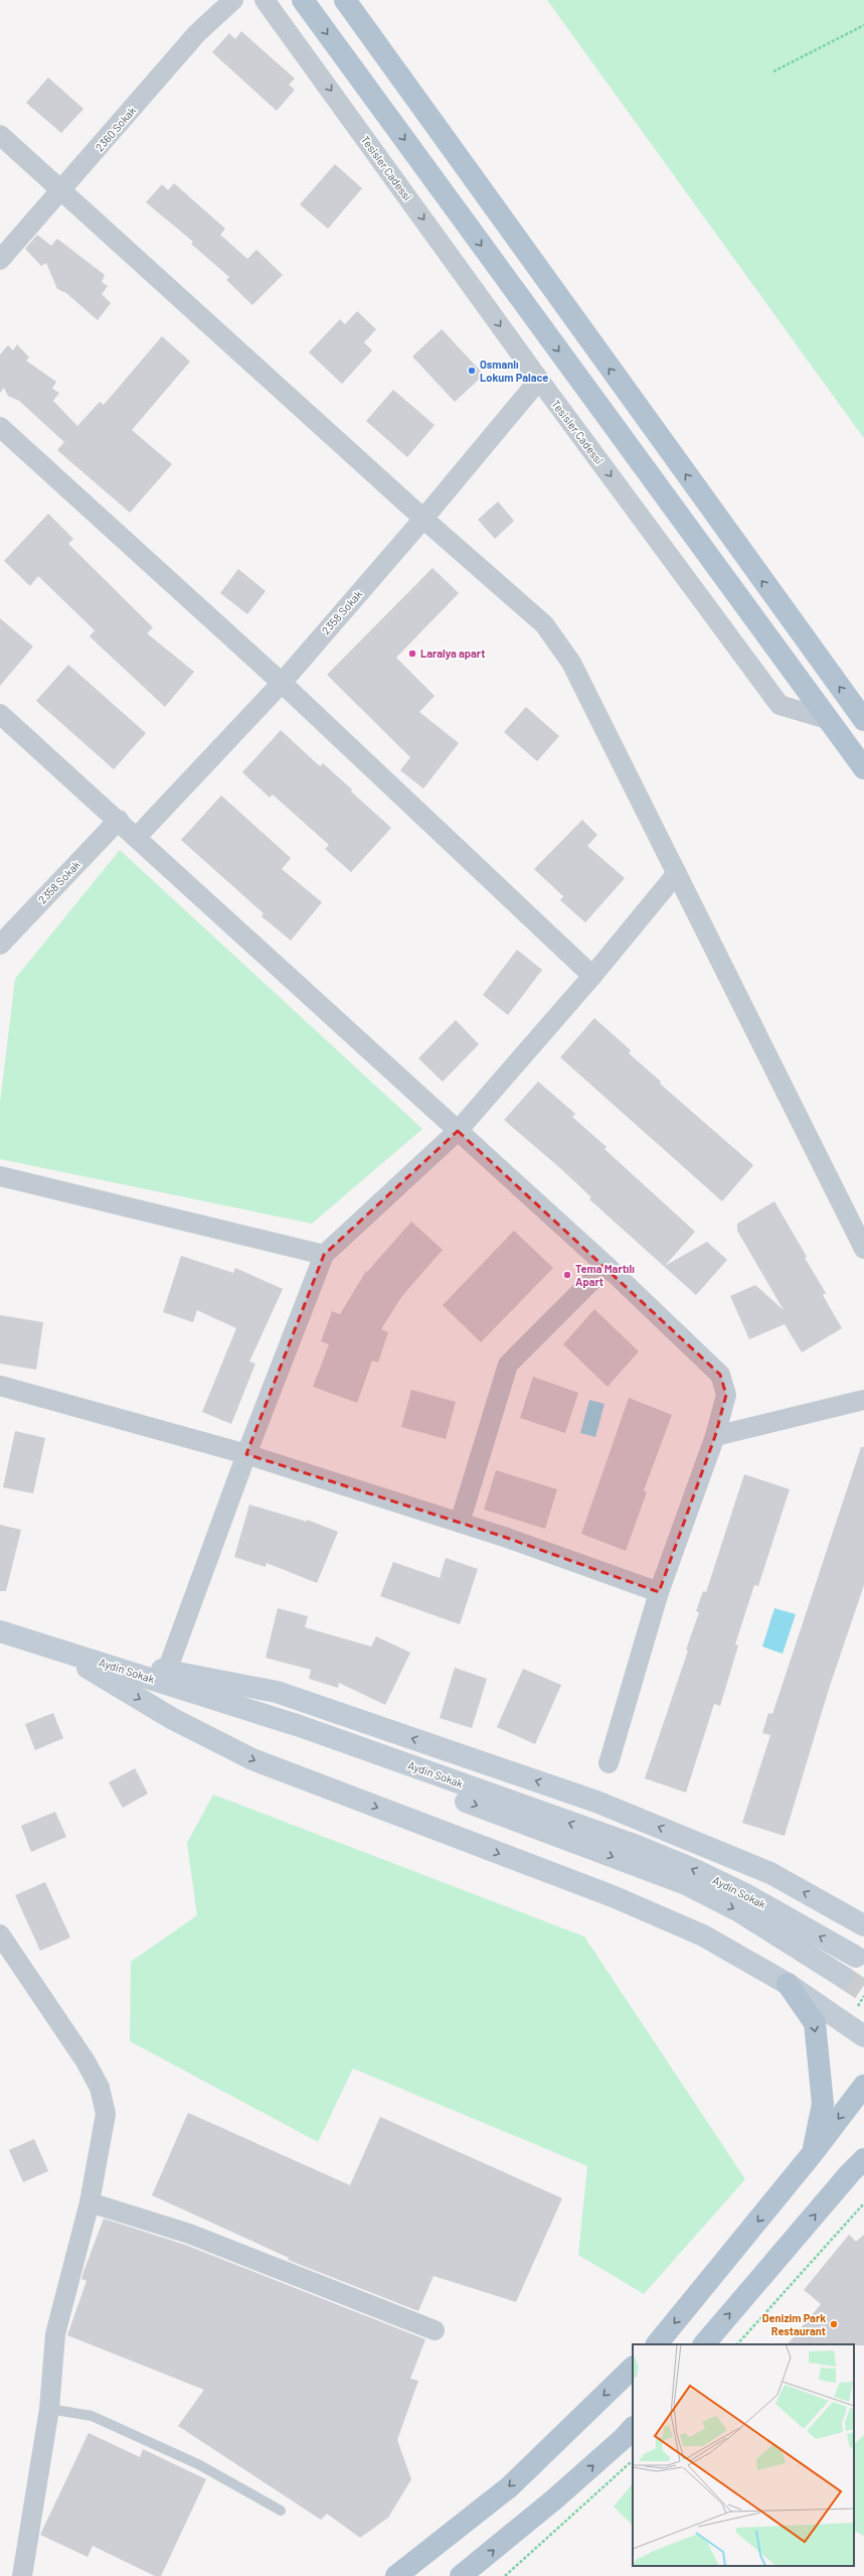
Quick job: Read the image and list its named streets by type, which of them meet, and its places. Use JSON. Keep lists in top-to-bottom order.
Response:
{
  "streets": {
    "street": [
      "2360 Sokak",
      "Tesisler Cadessi",
      "2358 Sokak",
      "Aydin Sokak"
    ]
  },
  "crossings": [
    ["Tesisler Cadessi", "2358 Sokak"]
  ],
  "places": [
    "Osmanlı Lokum Palace",
    "Laralya apart",
    "Tema Martılı Apart",
    "Denizim Park Restaurant"
  ]
}
